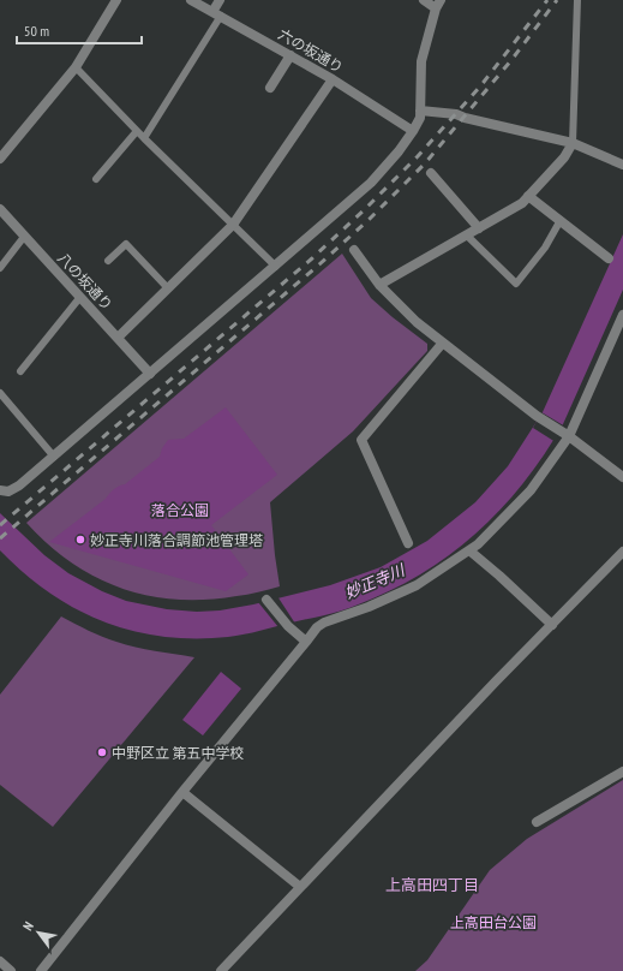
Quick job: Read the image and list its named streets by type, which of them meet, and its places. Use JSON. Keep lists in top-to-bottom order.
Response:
{
  "streets": {
    "street": ["六の坂通り", "八の坂通り"]
  },
  "districts": ["上高田四丁目"],
  "water": ["妙正寺川"],
  "parks": ["落合公園", "上高田台公園"],
  "places": ["妙正寺川落合調節池管理塔", "中野区立 第五中学校"],
  "scale_bar": "50 m",
  "north": "top left"
}
